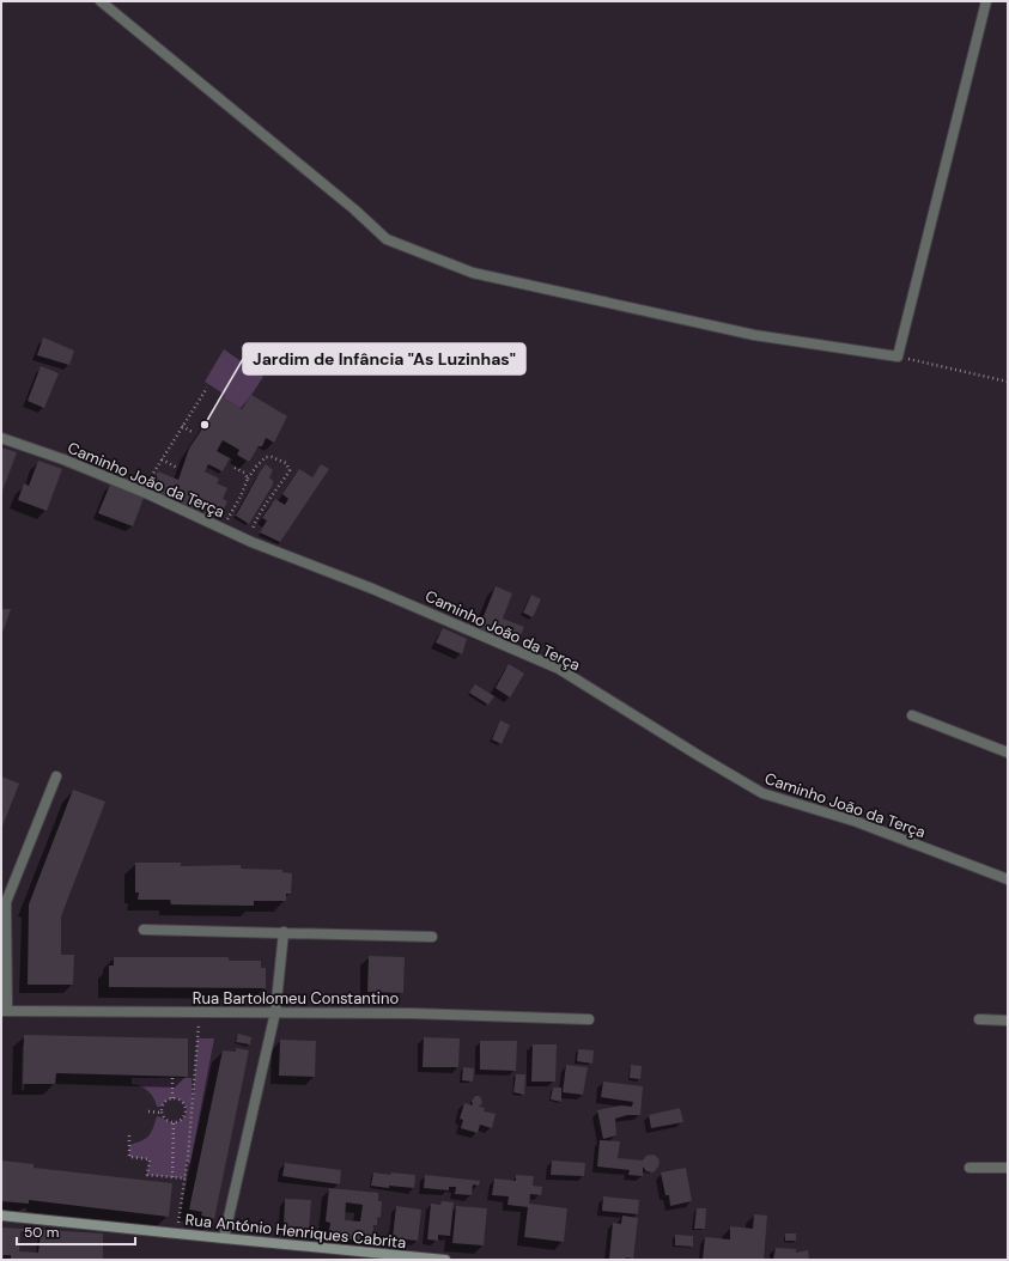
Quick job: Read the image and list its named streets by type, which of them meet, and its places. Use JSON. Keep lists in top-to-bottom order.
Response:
{
  "streets": {
    "street": ["Caminho João da Terça", "Rua Bartolomeu Constantino", "Rua António Henriques Cabrita"]
  },
  "places": ["Jardim de Infância \"As Luzinhas\""],
  "scale_bar": "50 m"
}
